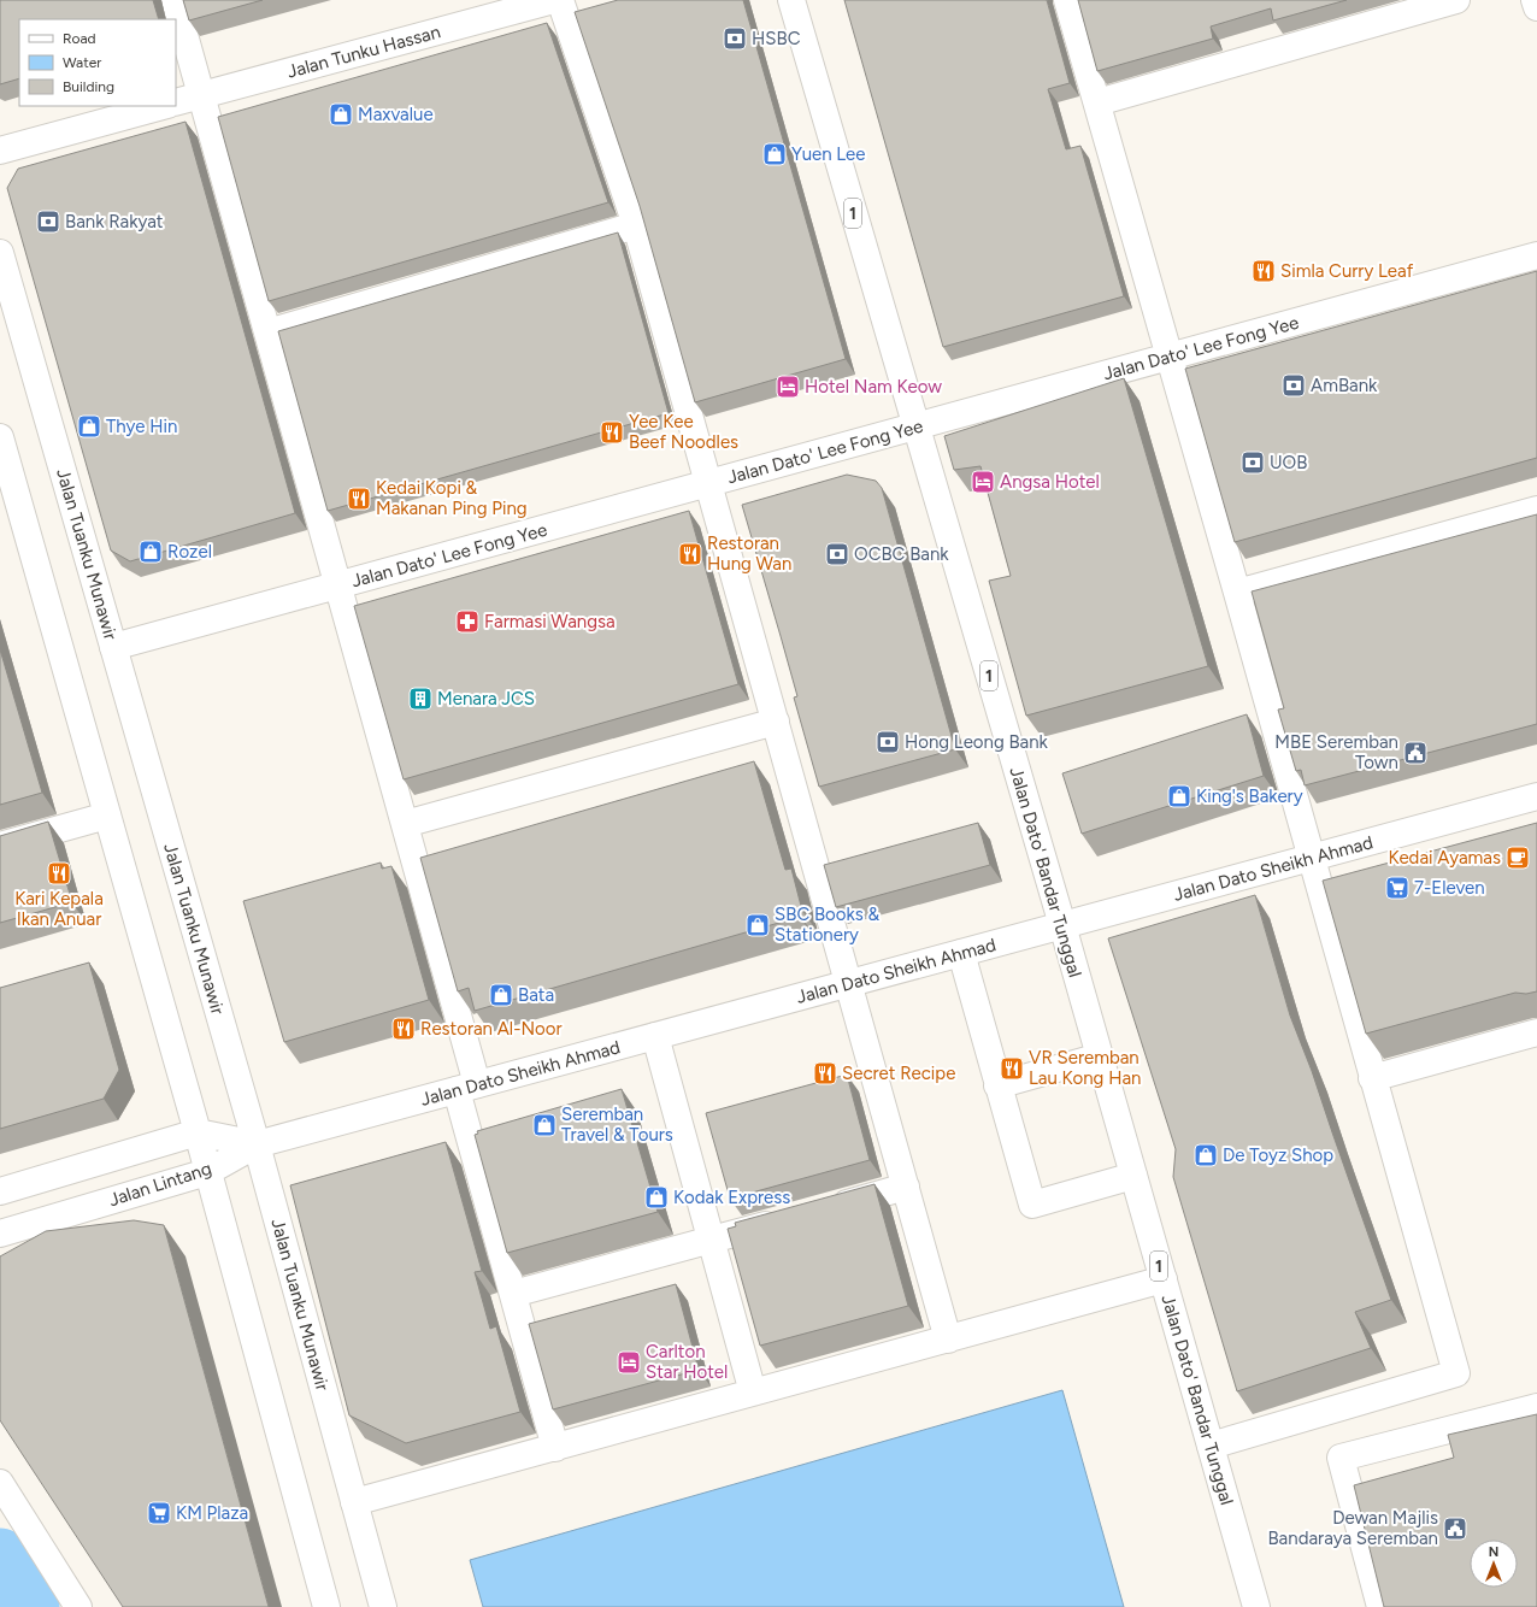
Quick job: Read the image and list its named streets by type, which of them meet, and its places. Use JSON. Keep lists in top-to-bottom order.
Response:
{
  "streets": {
    "main road": [
      "Jalan Tunku Hassan",
      "1",
      "Jalan Dato' Lee Fong Yee",
      "Jalan Tuanku Munawir",
      "Jalan Dato Sheikh Ahmad",
      "Jalan Dato' Bandar Tunggal",
      "Jalan Lintang"
    ]
  },
  "crossings": [
    ["Jalan Dato' Lee Fong Yee", "Jalan Tuanku Munawir"],
    ["Jalan Dato' Lee Fong Yee", "Jalan Dato' Bandar Tunggal"],
    ["Jalan Tuanku Munawir", "Jalan Dato Sheikh Ahmad"],
    ["Jalan Tuanku Munawir", "Jalan Lintang"],
    ["Jalan Dato Sheikh Ahmad", "Jalan Dato' Bandar Tunggal"],
    ["Jalan Dato Sheikh Ahmad", "Jalan Lintang"]
  ],
  "places": {
    "bank": [
      "HSBC",
      "Bank Rakyat",
      "AmBank",
      "UOB",
      "OCBC Bank",
      "Hong Leong Bank"
    ],
    "shop": [
      "Maxvalue",
      "Yuen Lee",
      "Thye Hin",
      "Rozel",
      "King's Bakery",
      "SBC Books & Stationery",
      "Bata",
      "Seremban Travel & Tours",
      "De Toyz Shop",
      "Kodak Express"
    ],
    "restaurant": [
      "Simla Curry Leaf",
      "Yee Kee Beef Noodles",
      "Kedai Kopi & Makanan Ping Ping",
      "Restoran Hung Wan",
      "Kari Kepala Ikan Anuar",
      "Restoran Al-Noor",
      "VR Seremban Lau Kong Han",
      "Secret Recipe"
    ],
    "hotel": ["Hotel Nam Keow", "Angsa Hotel", "Carlton Star Hotel"],
    "pharmacy": ["Farmasi Wangsa"],
    "building": ["Menara JCS"],
    "public building": ["MBE Seremban Town", "Dewan Majlis Bandaraya Seremban"],
    "cafe": ["Kedai Ayamas"],
    "supermarket": ["7-Eleven", "KM Plaza"]
  },
  "legend": ["Road", "Water", "Building"],
  "north": "top"
}
